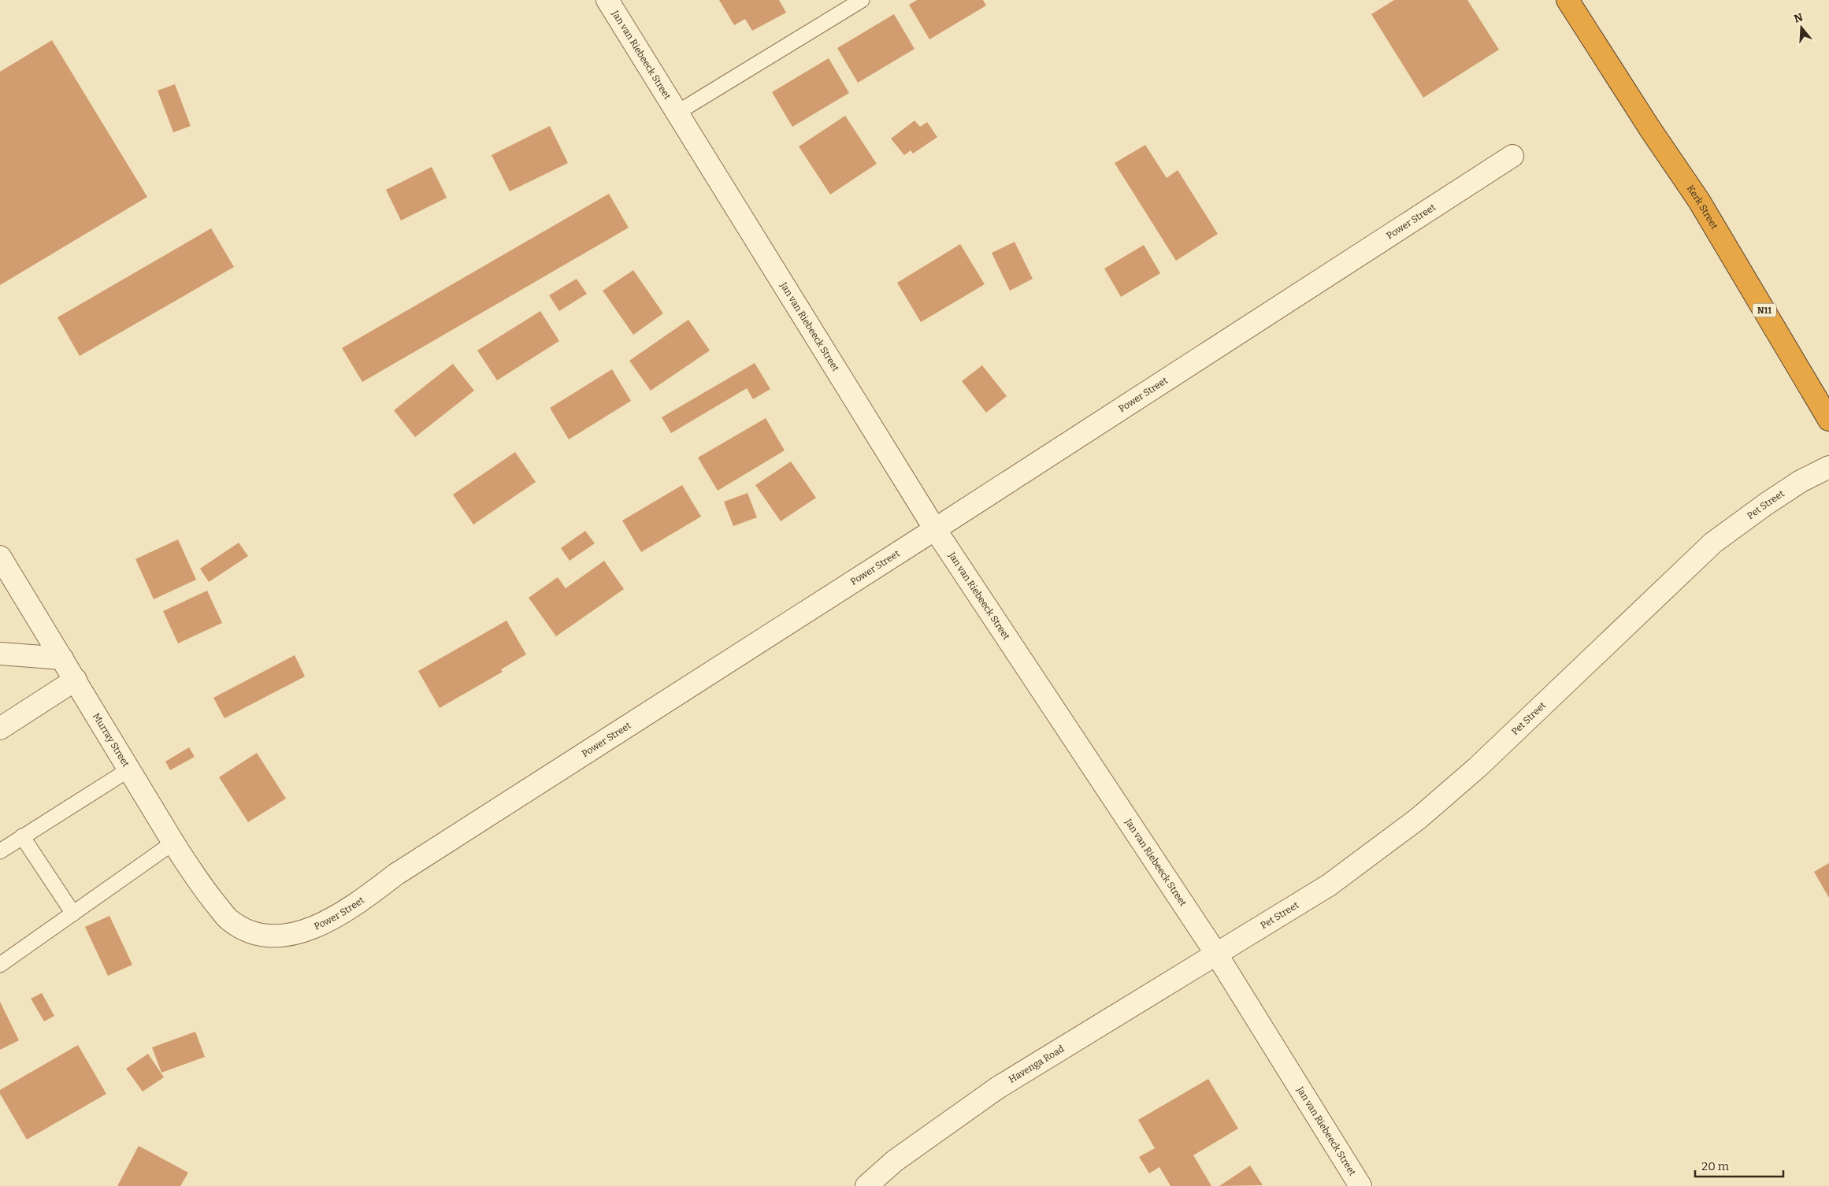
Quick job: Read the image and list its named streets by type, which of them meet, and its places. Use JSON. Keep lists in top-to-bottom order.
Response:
{
  "streets": {
    "highway": ["Kerk Street", "N11"],
    "street": [
      "Jan van Riebeeck Street",
      "Power Street",
      "Pet Street",
      "Murray Street",
      "Havenga Road"
    ]
  },
  "crossings": [
    ["Jan van Riebeeck Street", "Power Street"],
    ["Jan van Riebeeck Street", "Pet Street"],
    ["Jan van Riebeeck Street", "Havenga Road"],
    ["Power Street", "Murray Street"],
    ["Pet Street", "Havenga Road"]
  ],
  "scale_bar": "20 m",
  "north": "top"
}
